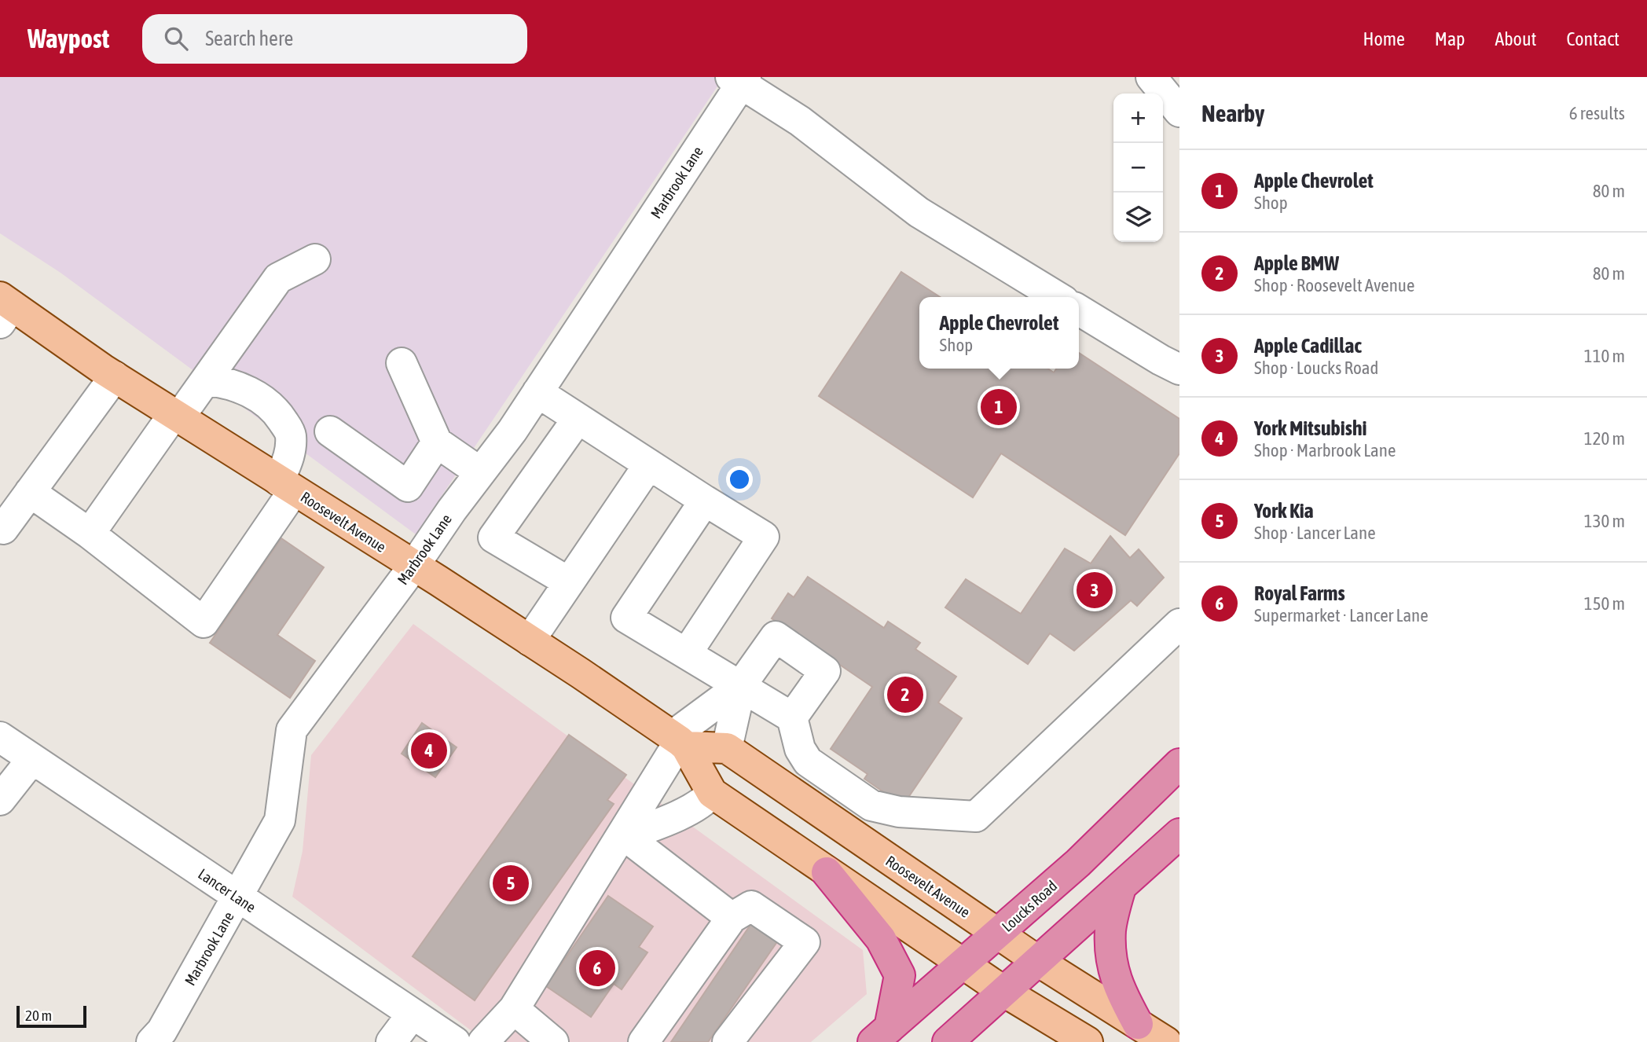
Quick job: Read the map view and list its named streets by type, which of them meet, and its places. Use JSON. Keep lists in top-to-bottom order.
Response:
{
  "streets": {
    "highway": ["Loucks Road"],
    "main road": ["Roosevelt Avenue"],
    "street": ["Marbrook Lane", "Lancer Lane"]
  },
  "crossings": [
    ["Marbrook Lane", "Roosevelt Avenue"],
    ["Marbrook Lane", "Lancer Lane"],
    ["Roosevelt Avenue", "Loucks Road"]
  ],
  "scale_bar": "20 m",
  "page": {
    "header": "Waypost",
    "search": "Search here",
    "nav": [
      "Home",
      "Map",
      "About",
      "Contact"
    ],
    "heading": ["Nearby", "6 results"],
    "map_buttons": ["+", "−"],
    "list": [
      {
        "mark": "1",
        "name": "Apple Chevrolet",
        "note": "Shop",
        "value": "80 m"
      },
      {
        "mark": "2",
        "name": "Apple BMW",
        "note": "Shop · Roosevelt Avenue",
        "value": "80 m"
      },
      {
        "mark": "3",
        "name": "Apple Cadillac",
        "note": "Shop · Loucks Road",
        "value": "110 m"
      },
      {
        "mark": "4",
        "name": "York Mitsubishi",
        "note": "Shop · Marbrook Lane",
        "value": "120 m"
      },
      {
        "mark": "5",
        "name": "York Kia",
        "note": "Shop · Lancer Lane",
        "value": "130 m"
      },
      {
        "mark": "6",
        "name": "Royal Farms",
        "note": "Supermarket · Lancer Lane",
        "value": "150 m"
      }
    ],
    "popup": ["Apple Chevrolet", "Shop"],
    "pins": [
      "1",
      "3",
      "2",
      "4",
      "5",
      "6"
    ],
    "scale": "20 m"
  }
}
